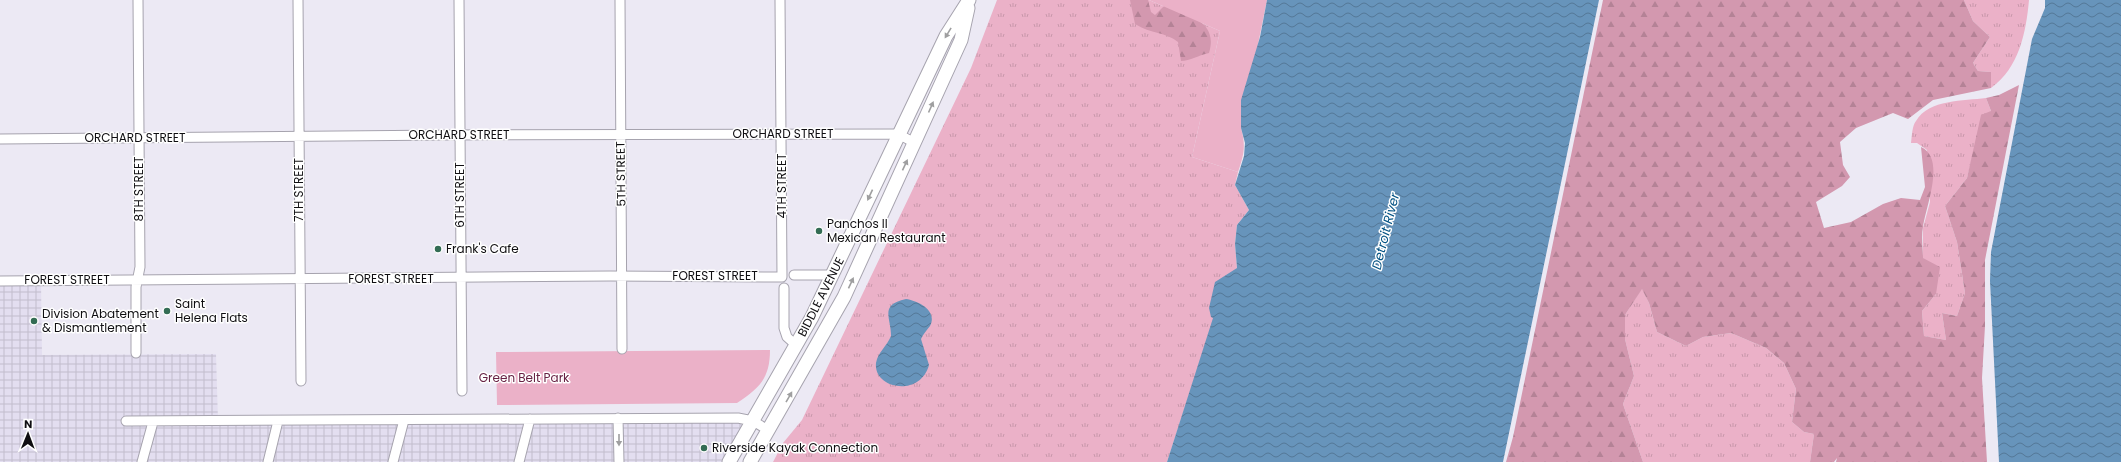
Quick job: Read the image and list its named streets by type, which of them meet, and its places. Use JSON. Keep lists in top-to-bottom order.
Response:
{
  "streets": {
    "main road": ["BIDDLE AVENUE"],
    "street": [
      "ORCHARD STREET",
      "5TH STREET",
      "4TH STREET",
      "8TH STREET",
      "7TH STREET",
      "6TH STREET",
      "FOREST STREET"
    ]
  },
  "crossings": [
    ["ORCHARD STREET", "5TH STREET"],
    ["ORCHARD STREET", "4TH STREET"],
    ["ORCHARD STREET", "8TH STREET"],
    ["ORCHARD STREET", "7TH STREET"],
    ["ORCHARD STREET", "6TH STREET"],
    ["ORCHARD STREET", "BIDDLE AVENUE"],
    ["5TH STREET", "FOREST STREET"],
    ["4TH STREET", "FOREST STREET"],
    ["8TH STREET", "FOREST STREET"],
    ["7TH STREET", "FOREST STREET"],
    ["6TH STREET", "FOREST STREET"]
  ],
  "water": ["Detroit River"],
  "parks": ["Green Belt Park"],
  "places": [
    "Panchos II Mexican Restaurant",
    "Frank's Cafe",
    "Saint Helena Flats",
    "Division Abatement & Dismantlement",
    "Riverside Kayak Connection"
  ],
  "north": "top"
}
